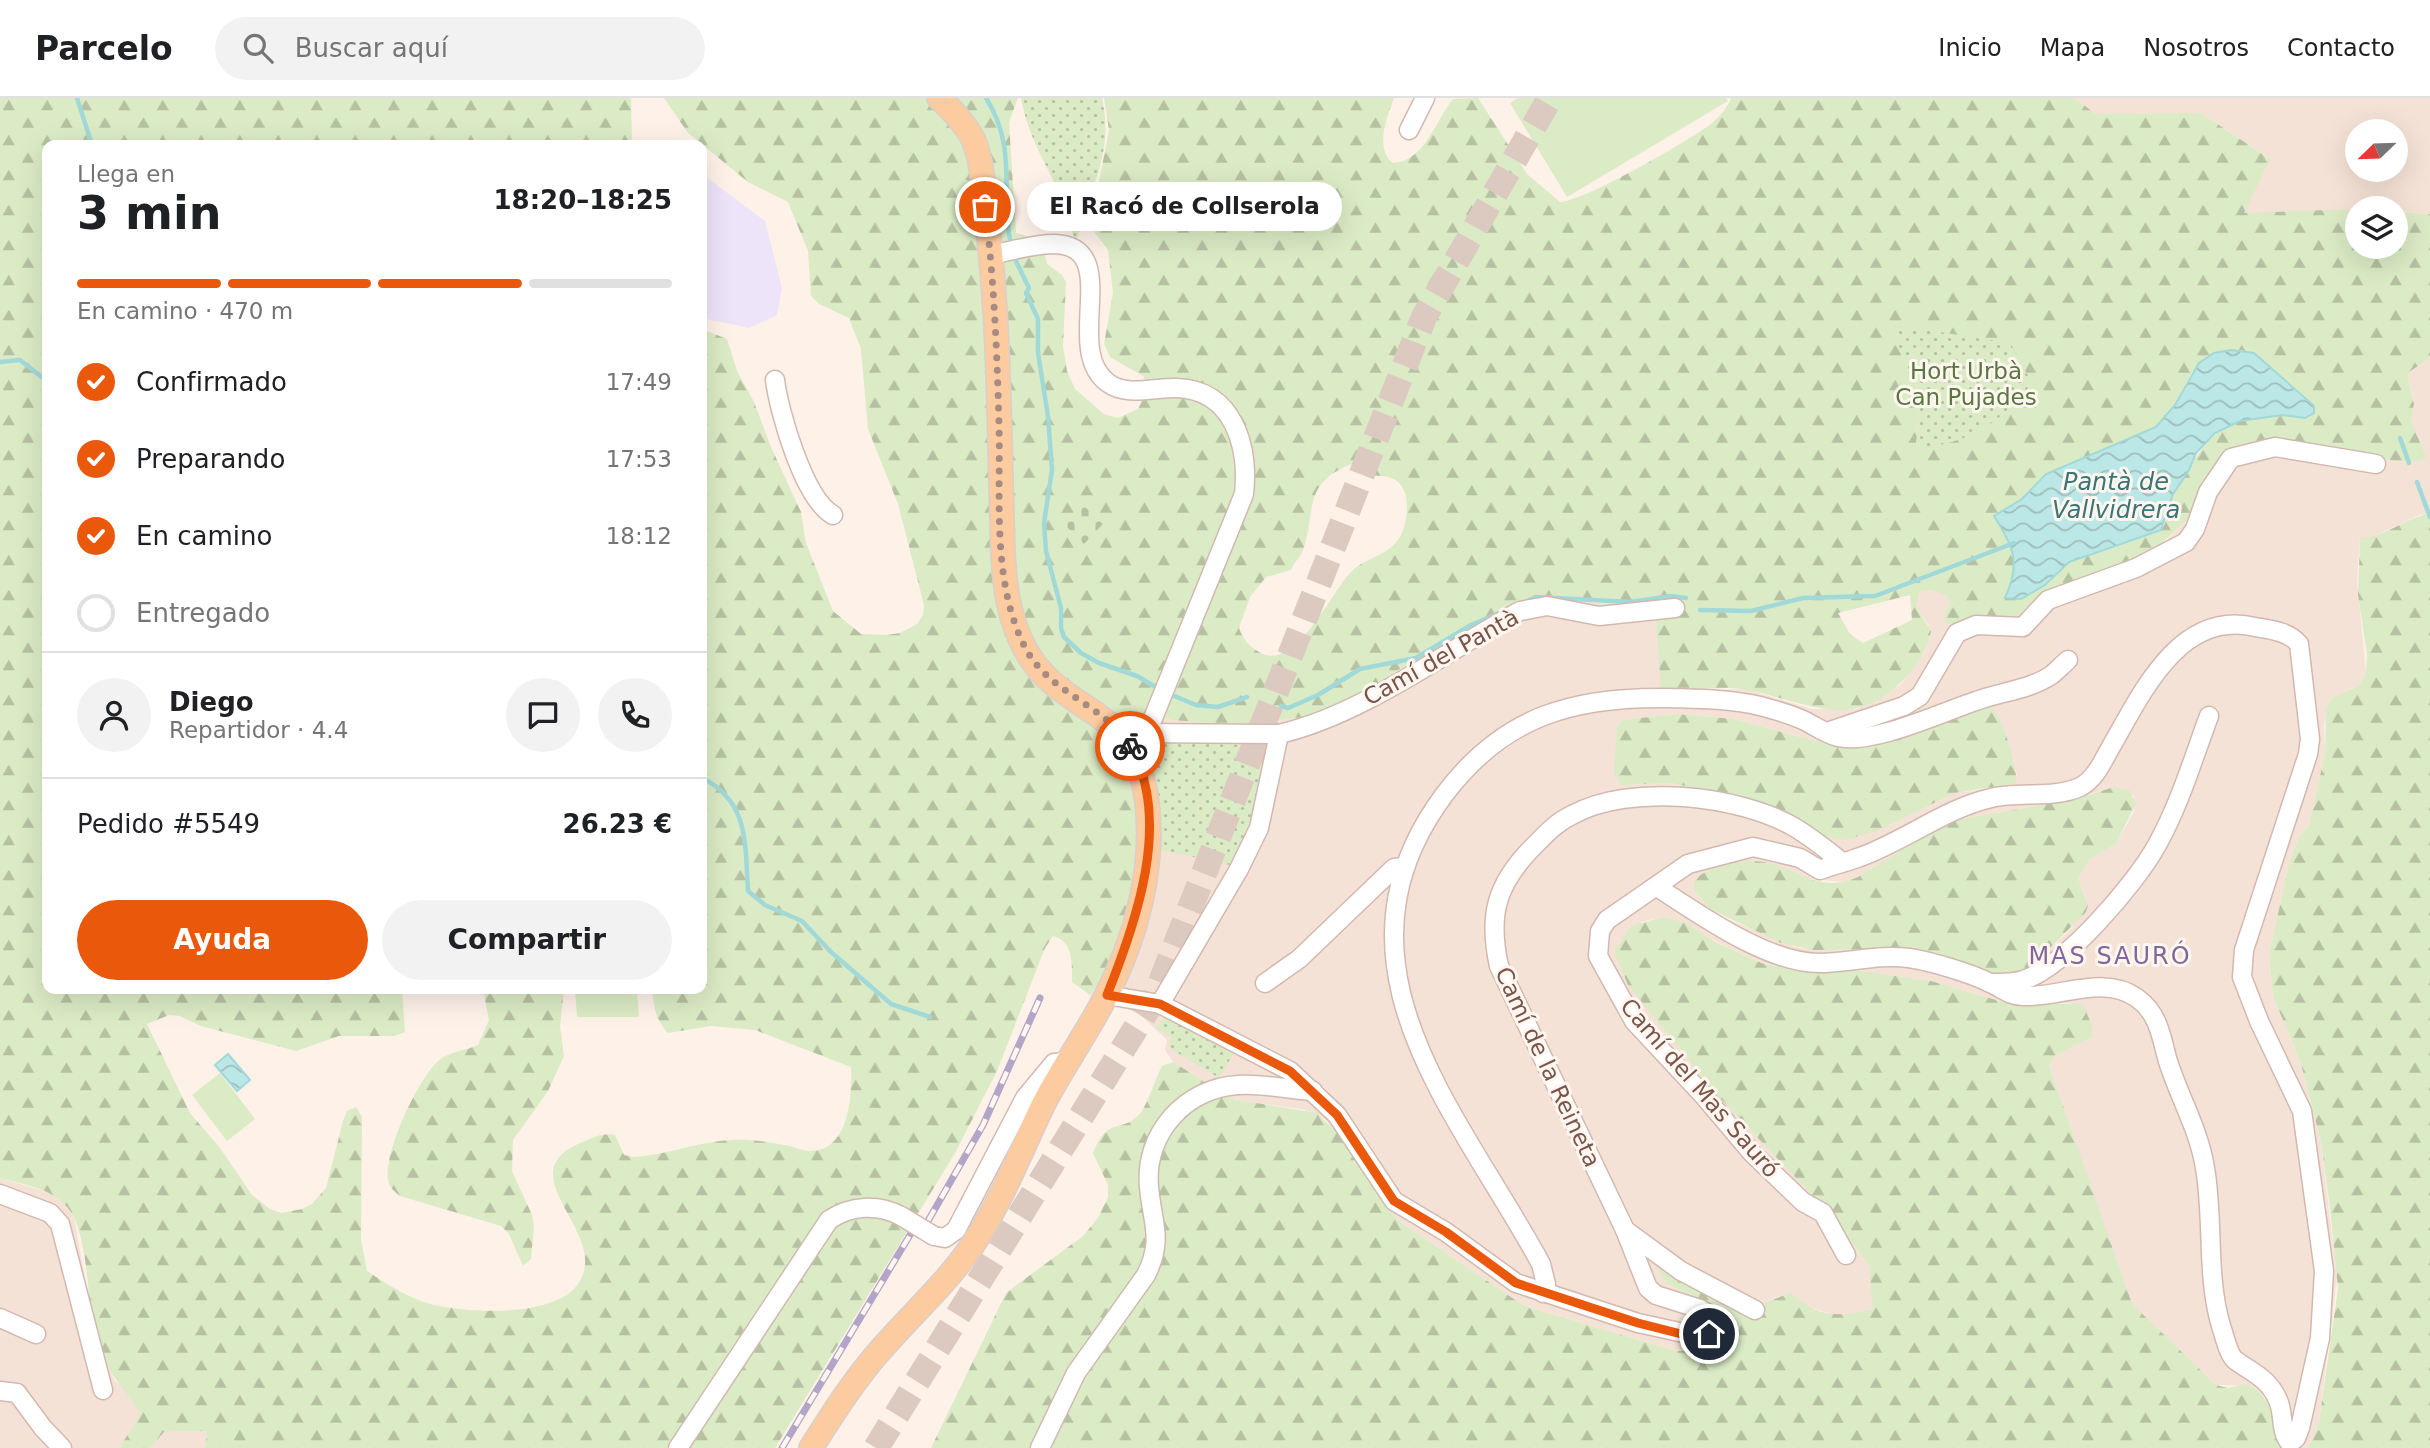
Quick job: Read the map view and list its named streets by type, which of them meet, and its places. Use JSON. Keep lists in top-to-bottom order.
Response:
{
  "streets": {
    "street": ["Camí del Pantà", "Camí de la Reineta", "Camí del Mas Sauró"]
  },
  "crossings": [
    ["Camí de la Reineta", "Camí del Mas Sauró"]
  ],
  "districts": ["MAS SAURÓ"],
  "water": ["Pantà de Vallvidrera"],
  "parks": ["Hort Urbà Can Pujades"],
  "places": ["El Racó de Collserola"],
  "north": "bottom left",
  "page": {
    "header": "Parcelo",
    "search": "Buscar aquí",
    "nav": [
      "Inicio",
      "Mapa",
      "Nosotros",
      "Contacto"
    ],
    "heading": ["3 min", "Llega en", "18:20–18:25"],
    "panel": [
      "Diego",
      "Repartidor · 4.4",
      "Pedido #5549",
      "26.23 €"
    ],
    "bubble": "El Racó de Collserola",
    "bar": "En camino · 470 m",
    "list": [
      ["Confirmado", "17:49"],
      ["Preparando", "17:53"],
      ["En camino", "18:12"],
      "Entregado"
    ],
    "buttons": ["Ayuda", "Compartir"]
  }
}
